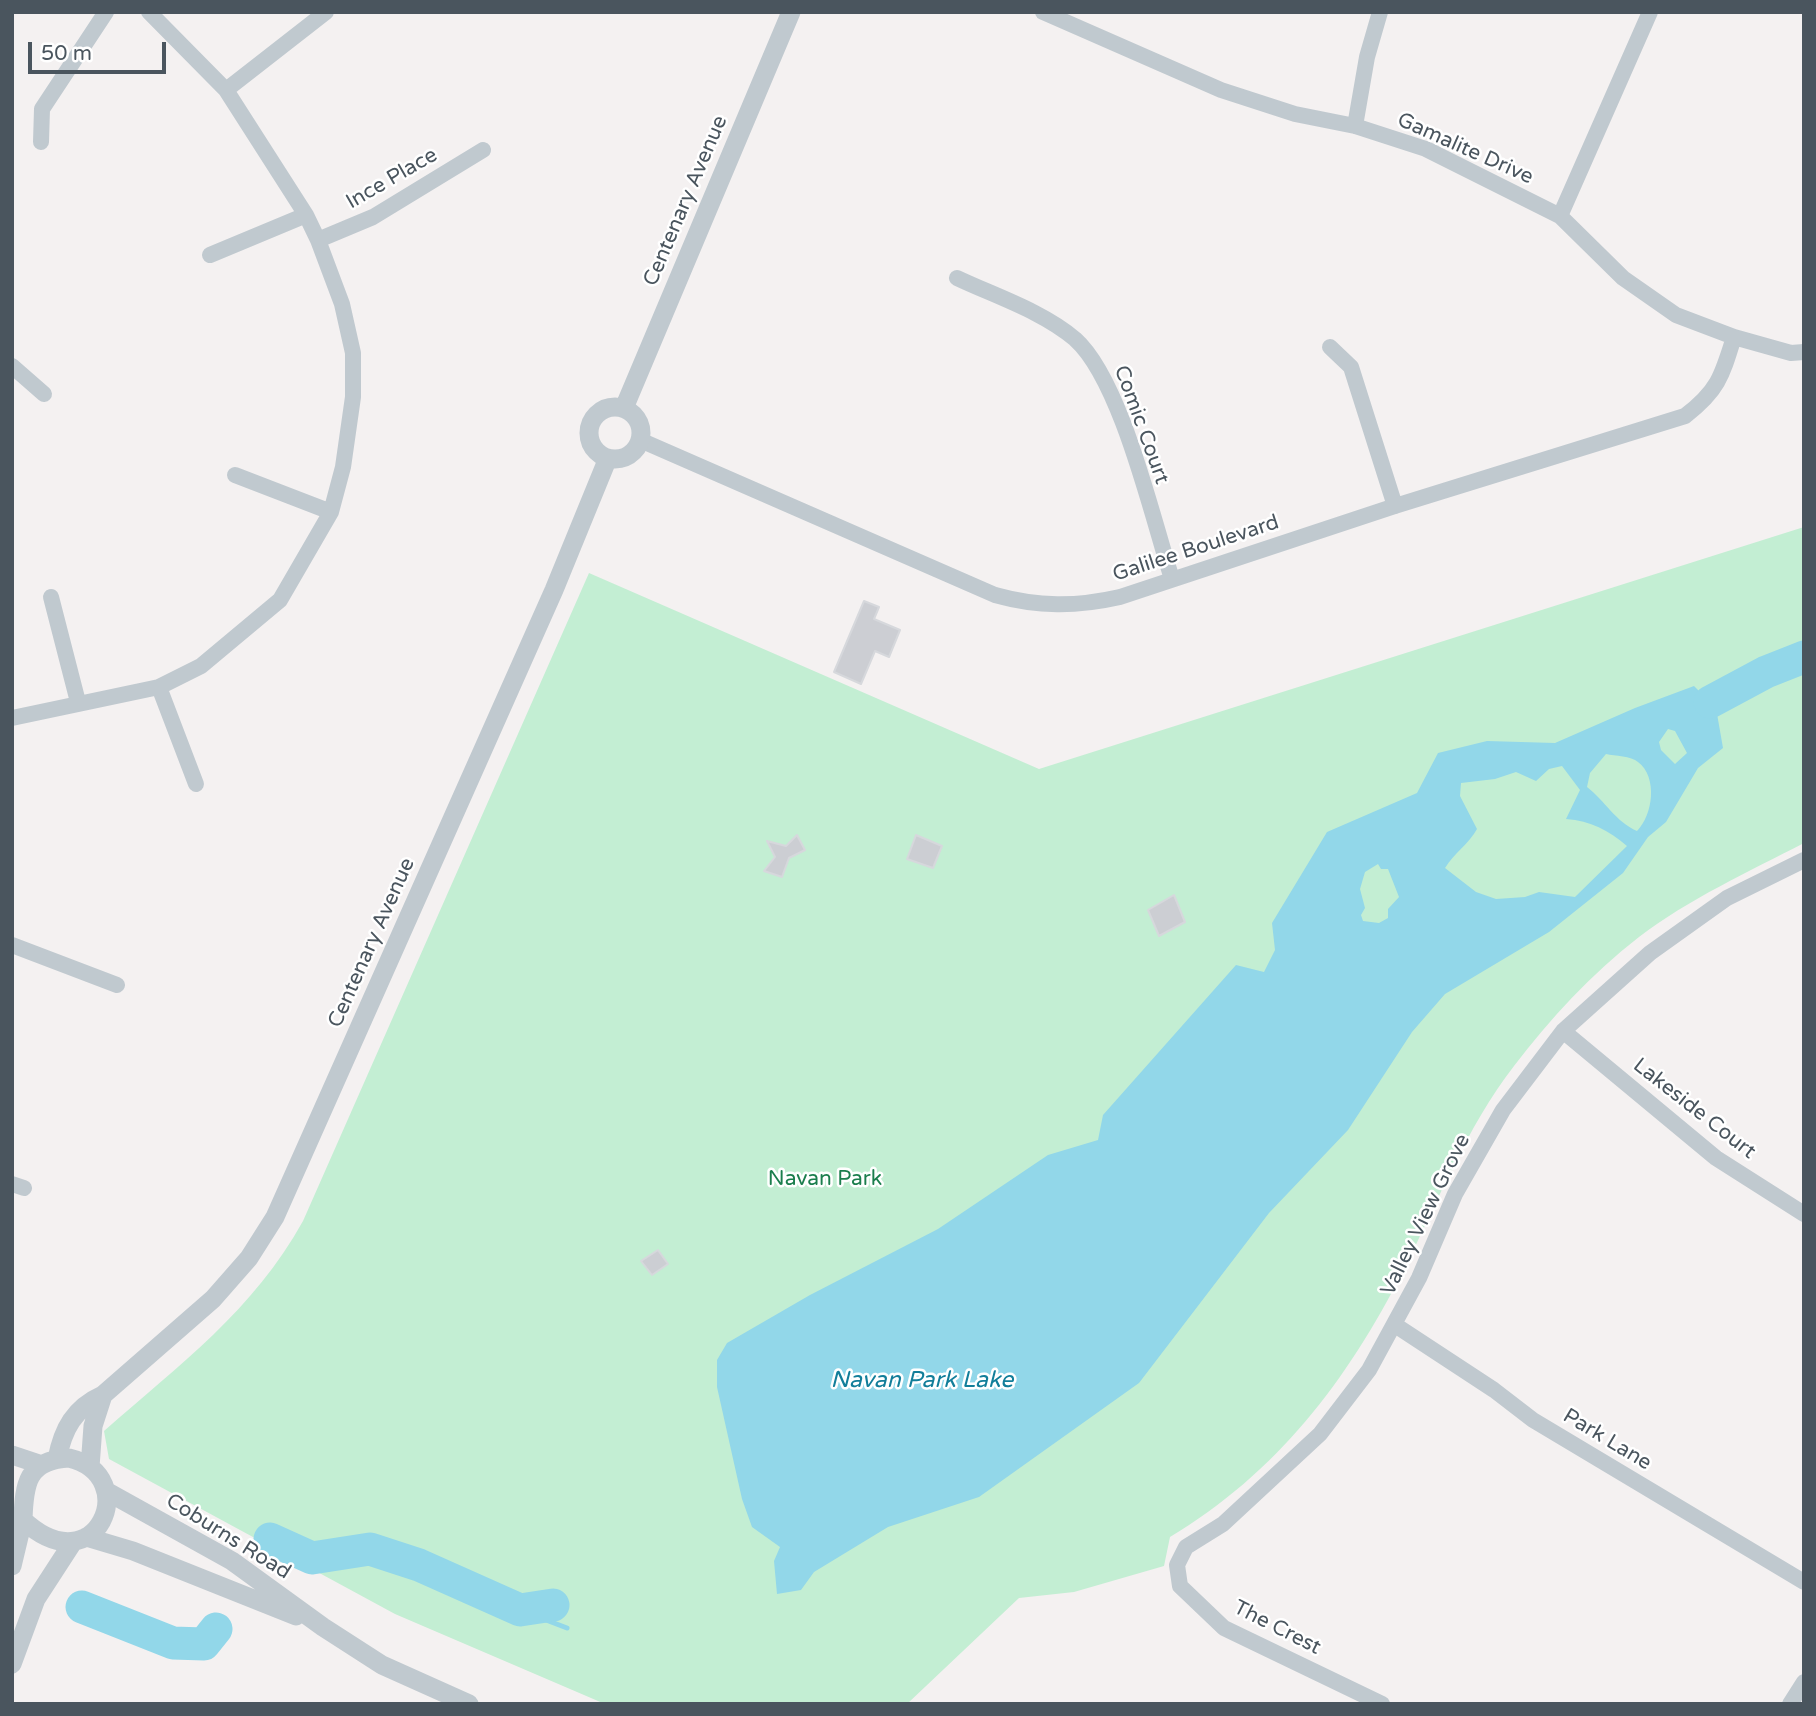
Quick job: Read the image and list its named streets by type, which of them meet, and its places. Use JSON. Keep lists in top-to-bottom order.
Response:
{
  "streets": {
    "street": [
      "Gamalite Drive",
      "Ince Place",
      "Centenary Avenue",
      "Comic Court",
      "Galilee Boulevard",
      "Lakeside Court",
      "Valley View Grove",
      "Park Lane",
      "Coburns Road",
      "The Crest"
    ]
  },
  "crossings": [
    ["Gamalite Drive", "Galilee Boulevard"],
    ["Centenary Avenue", "Galilee Boulevard"],
    ["Centenary Avenue", "Coburns Road"],
    ["Comic Court", "Galilee Boulevard"],
    ["Lakeside Court", "Valley View Grove"],
    ["Valley View Grove", "Park Lane"],
    ["Valley View Grove", "The Crest"]
  ],
  "water": ["Navan Park Lake"],
  "parks": ["Navan Park"],
  "scale_bar": "50 m"
}
